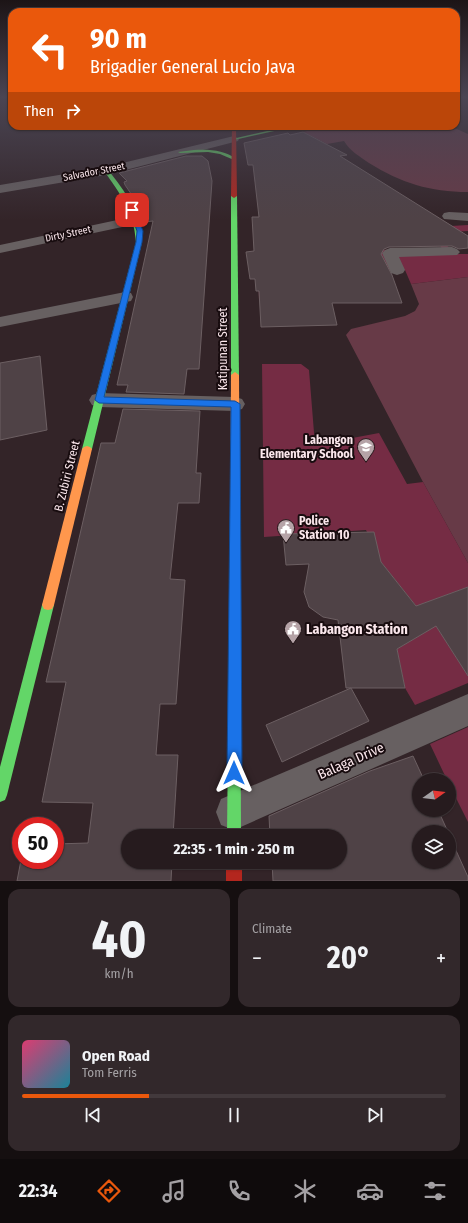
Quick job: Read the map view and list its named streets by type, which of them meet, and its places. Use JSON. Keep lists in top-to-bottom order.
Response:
{
  "streets": {
    "main road": ["Katipunan Street", "B. Zubiri Street"],
    "street": ["Salvador Street", "Dirty Street", "Balaga Drive"]
  },
  "crossings": [
    ["Salvador Street", "Katipunan Street"],
    ["Salvador Street", "B. Zubiri Street"],
    ["Dirty Street", "B. Zubiri Street"],
    ["Katipunan Street", "Balaga Drive"]
  ],
  "places": {
    "school or university": ["Labangon Elementary School"],
    "public building": ["Police Station 10", "Labangon Station"]
  },
  "north": "right",
  "page": {
    "turn": ["90 m", "Brigadier General Lucio Java"],
    "then": "Then",
    "limit": "50",
    "trip": "22:35 · 1 min · 250 m",
    "tile": [
      ["40", "km/h"],
      "Climate"
    ],
    "heat": ["−", "20°", "+"],
    "song": ["Open Road", "Tom Ferris"],
    "tabs": "22:34"
  }
}
